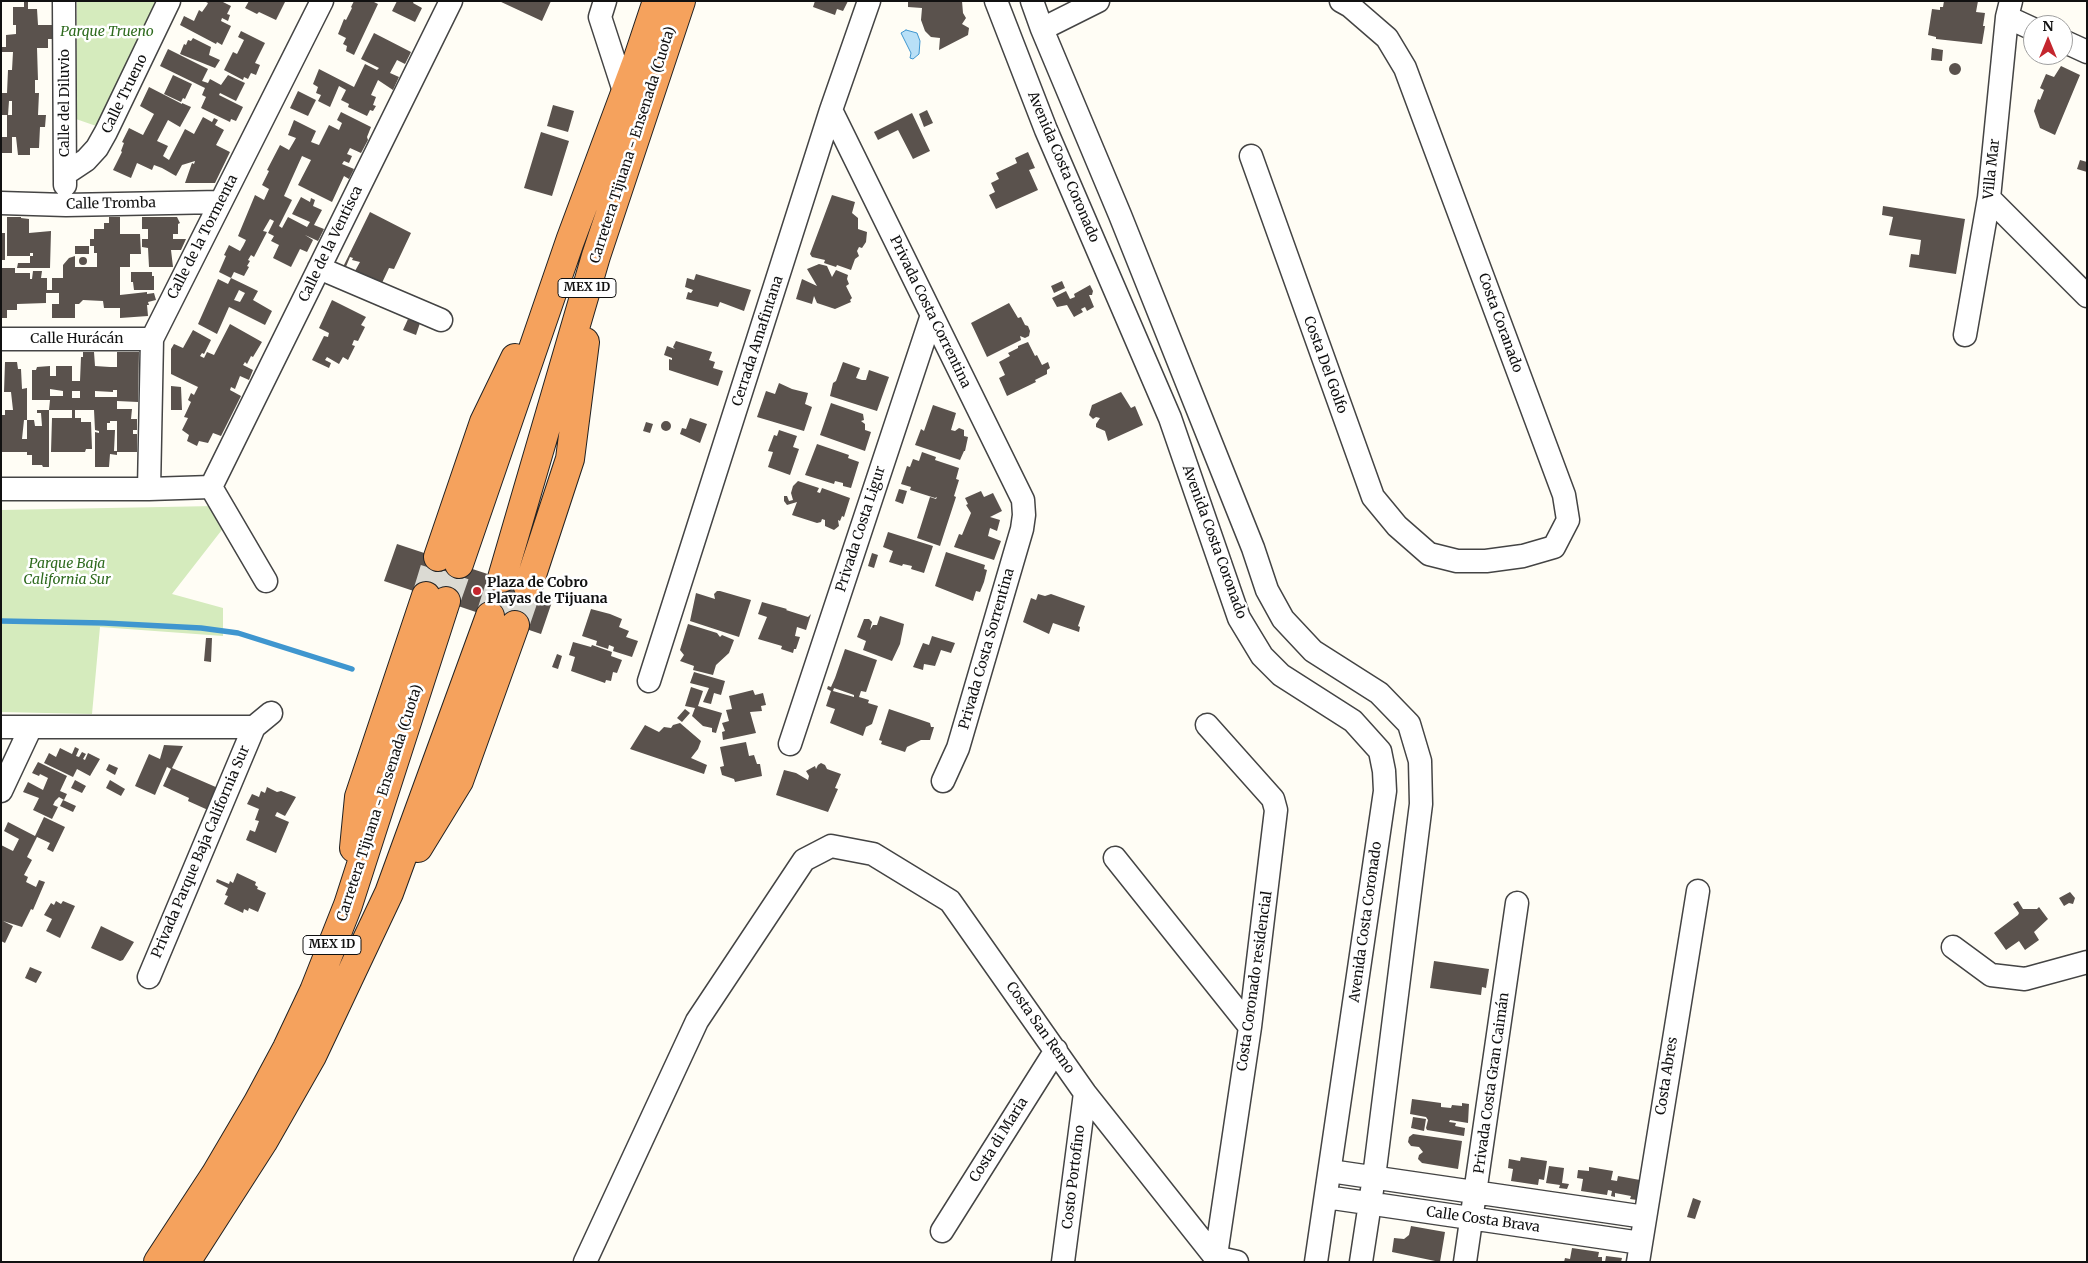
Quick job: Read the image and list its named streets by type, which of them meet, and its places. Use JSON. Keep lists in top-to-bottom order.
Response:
{
  "streets": {
    "highway": ["Carretera Tijuana - Ensenada (Cuota)", "MEX 1D"],
    "street": [
      "Calle Trueno",
      "Calle del Diluvio",
      "Avenida Costa Coronado",
      "Villa Mar",
      "Calle Tromba",
      "Calle de la Tormenta",
      "Calle de la Ventisca",
      "Privada Costa Correntina",
      "Costa Coranado",
      "Calle Hurácán",
      "Cerrada Amafintana",
      "Costa Del Golfo",
      "Privada Costa Ligur",
      "Privada Costa Sorrentina",
      "Privada Parque Baja California Sur",
      "Costa Coronado residencial",
      "Costa San Remo",
      "Costa Abres",
      "Privada Costa Gran Caimán",
      "Costa di Maria",
      "Costo Portofino",
      "Calle Costa Brava"
    ]
  },
  "crossings": [
    ["Calle Trueno", "Calle del Diluvio"],
    ["Calle del Diluvio", "Calle Tromba"],
    ["Avenida Costa Coronado", "Calle Costa Brava"],
    ["Calle Tromba", "Calle de la Tormenta"],
    ["Calle de la Tormenta", "Calle Hurácán"],
    ["Privada Costa Correntina", "Cerrada Amafintana"],
    ["Privada Costa Correntina", "Privada Costa Ligur"],
    ["Privada Costa Correntina", "Privada Costa Sorrentina"],
    ["Costa Coranado", "Costa Del Golfo"],
    ["Costa Coronado residencial", "Costa San Remo"],
    ["Costa San Remo", "Costa di Maria"],
    ["Costa San Remo", "Costo Portofino"],
    ["Costa Abres", "Calle Costa Brava"],
    ["Privada Costa Gran Caimán", "Calle Costa Brava"]
  ],
  "parks": ["Parque Trueno", "Parque Baja California Sur"],
  "places": ["Plaza de Cobro Playas de Tijuana"],
  "north": "top"
}
